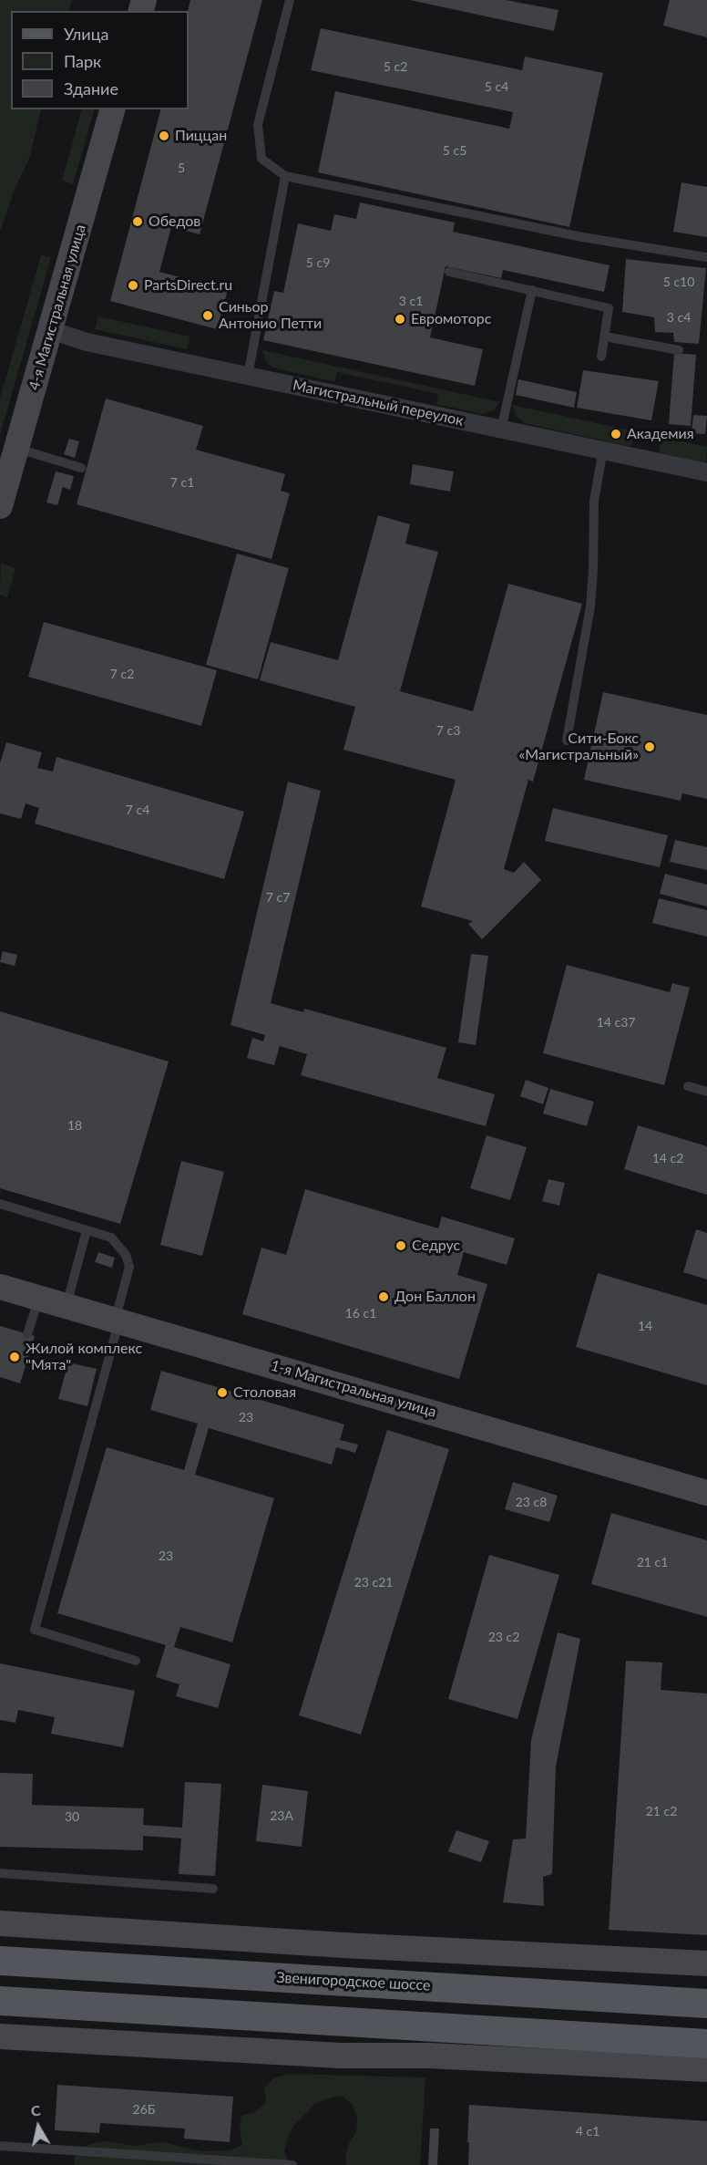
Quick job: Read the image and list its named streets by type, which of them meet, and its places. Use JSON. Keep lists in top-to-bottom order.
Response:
{
  "streets": {
    "main road": ["4-я Магистральная улица", "1-я Магистральная улица", "Звенигородское шоссе"],
    "street": ["Магистральный переулок"]
  },
  "crossings": [
    ["4-я Магистральная улица", "Магистральный переулок"]
  ],
  "places": [
    "Пиццан",
    "Обедов",
    "PartsDirect.ru",
    "Синьор Антонио Петти",
    "Евромоторс",
    "Академия",
    "Сити-Бокс «Магистральный»",
    "Седрус",
    "Дон Баллон",
    "Жилой комплекс \"Мята\"",
    "Столовая"
  ],
  "house_numbers": [
    "5 с2",
    "5 с4",
    "5 с5",
    "5",
    "5 с9",
    "5 с10",
    "3 с1",
    "3 с4",
    "7 с1",
    "7 с2",
    "7 с3",
    "7 с4",
    "7 с7",
    "14 с37",
    "18",
    "14 с2",
    "16 с1",
    "14",
    "23",
    "23 с8",
    "23",
    "21 с1",
    "23 с21",
    "23 с2",
    "21 с2",
    "23А",
    "30",
    "26Б",
    "4 с1"
  ],
  "legend": ["Улица", "Парк", "Здание"],
  "north": "top"
}
